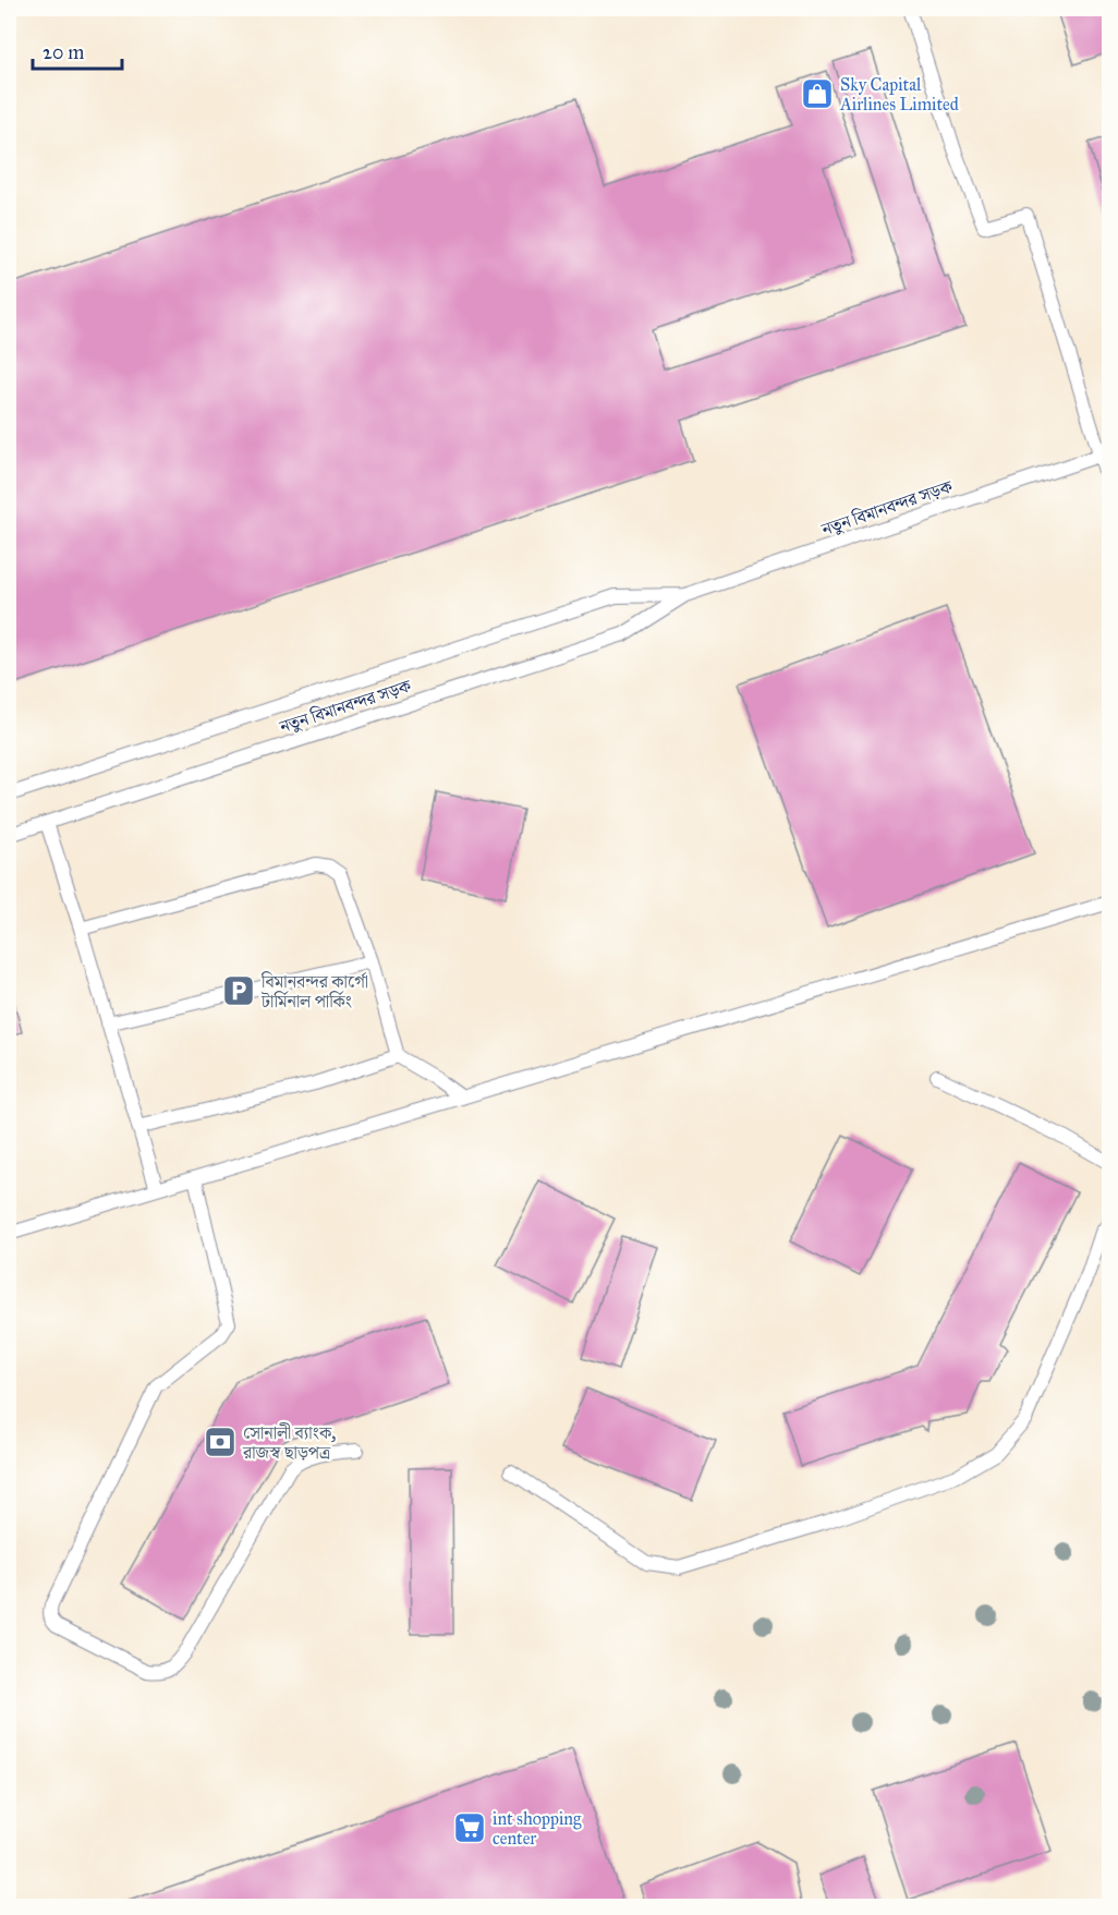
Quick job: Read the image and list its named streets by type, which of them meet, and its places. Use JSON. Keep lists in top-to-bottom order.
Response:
{
  "streets": {
    "lane": ["নতুন বিমানবন্দর সড়ক"]
  },
  "places": {
    "shop": ["Sky Capital Airlines Limited"],
    "parking": ["বিমানবন্দর কার্গো টার্মিনাল পার্কিং"],
    "bank": ["সোনালী ব্যাংক, রাজস্ব ছাড়পত্র"],
    "supermarket": ["int shopping center"]
  },
  "scale_bar": "20 m"
}
